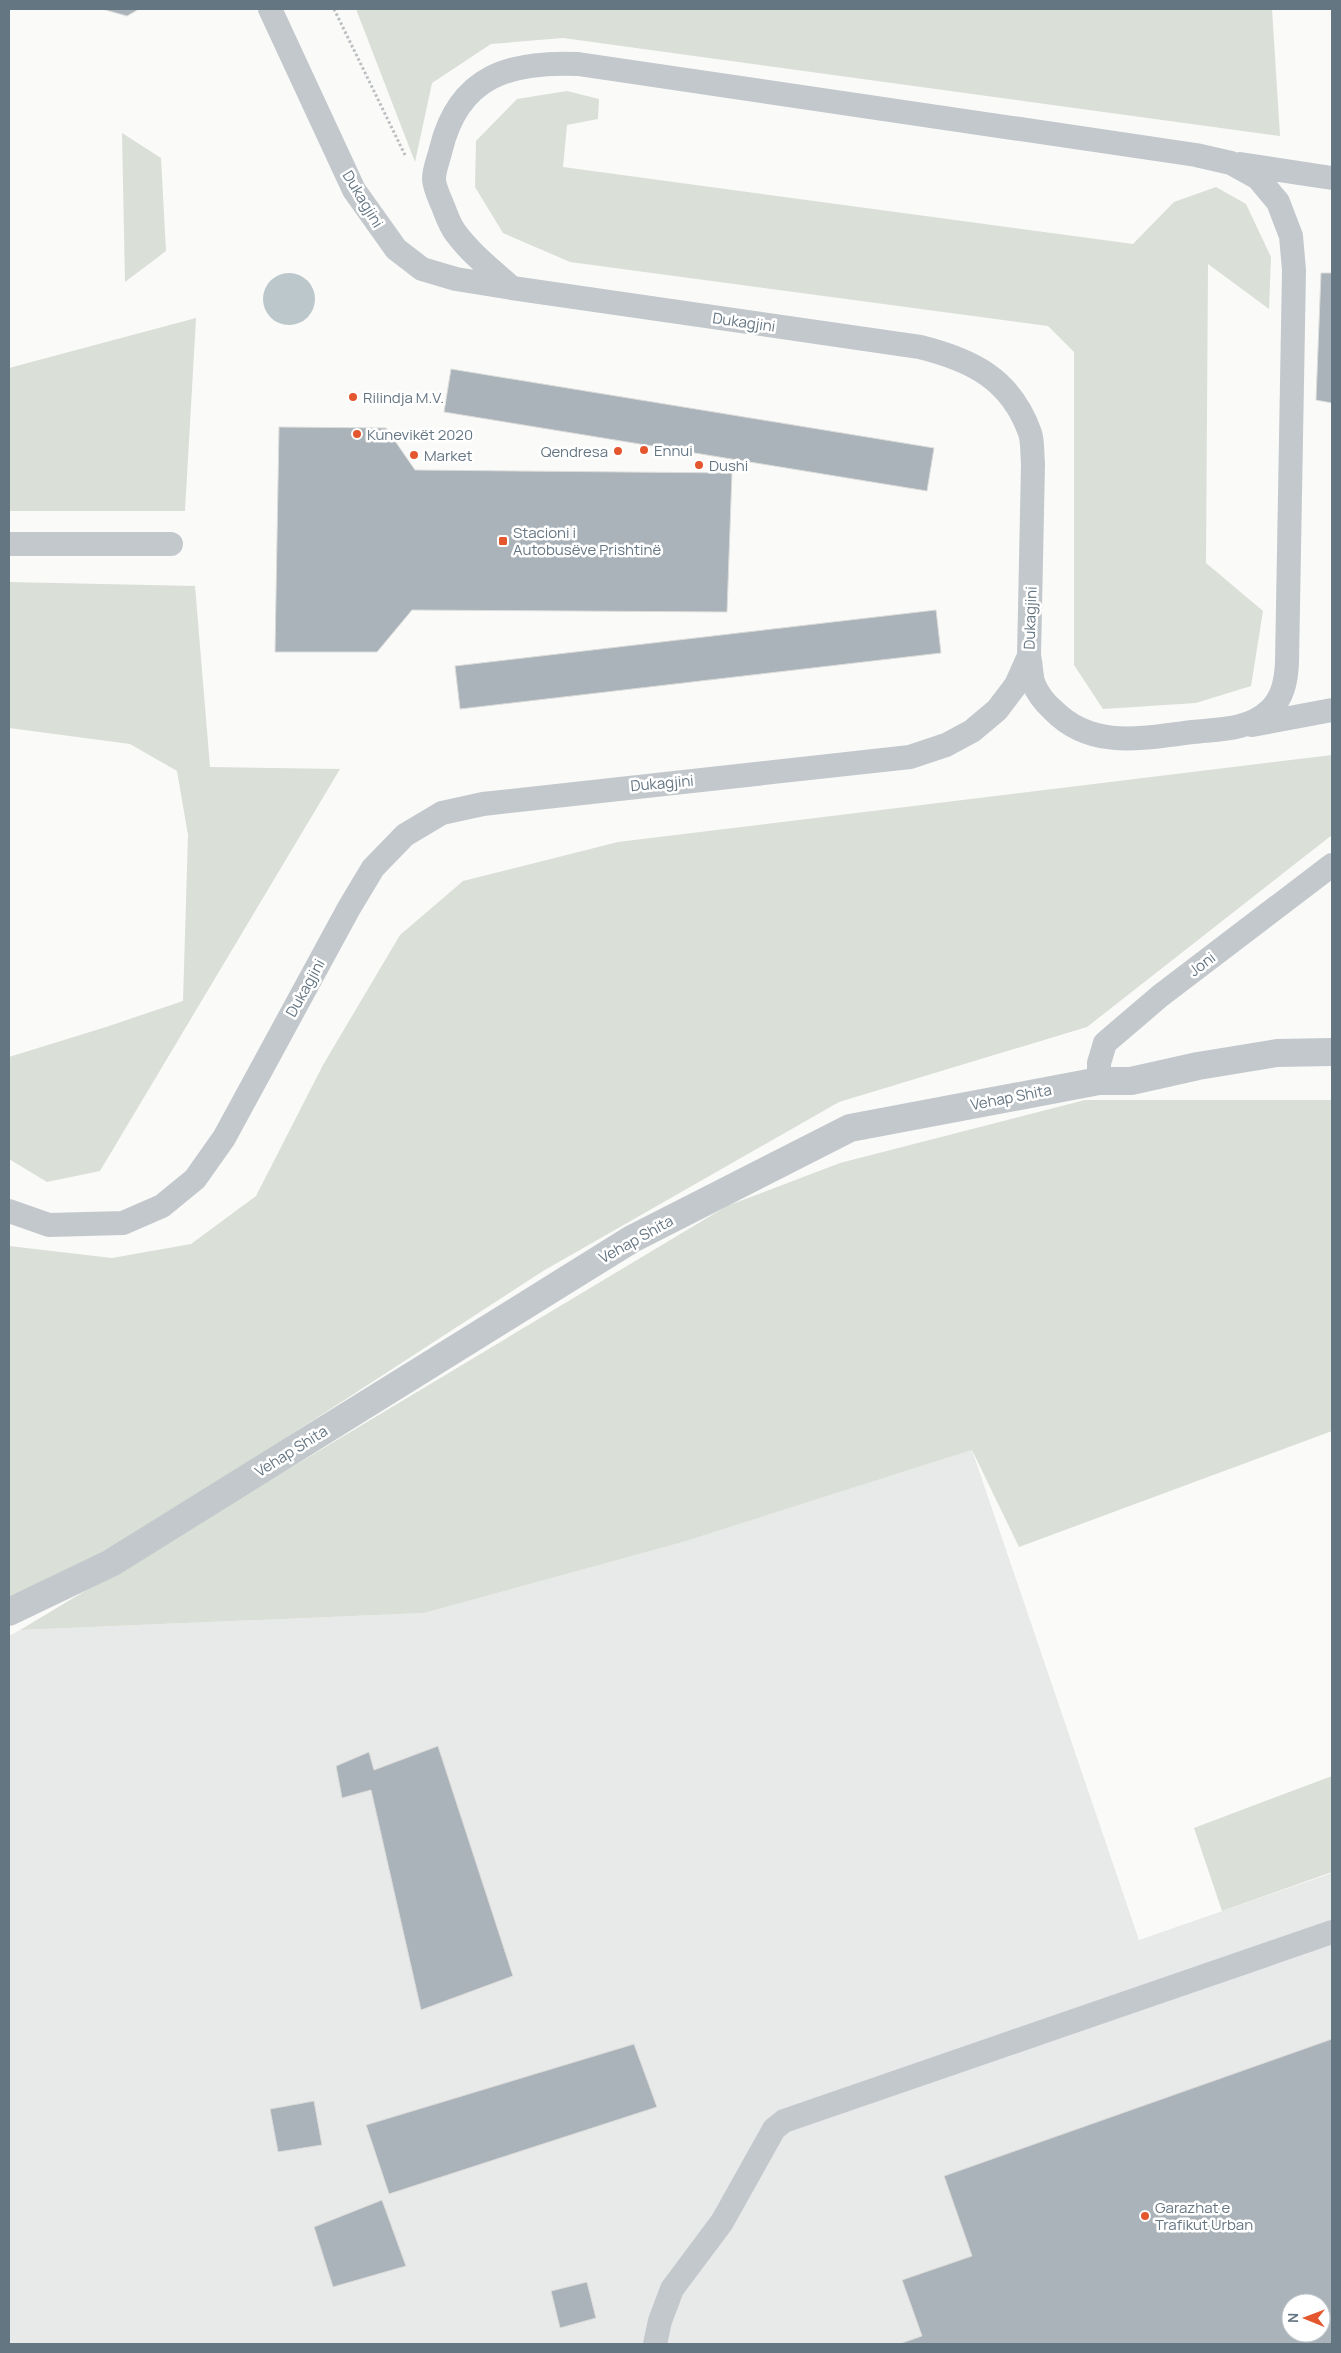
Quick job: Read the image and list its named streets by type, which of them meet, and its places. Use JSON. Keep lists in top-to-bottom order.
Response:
{
  "streets": {
    "street": ["Vehap Shita"],
    "lane": ["Dukagjini", "Joni"]
  },
  "crossings": [
    ["Joni", "Vehap Shita"]
  ],
  "places": {
    "other": [
      "Rilindja M.V.",
      "Kunevikët 2020",
      "Ennui",
      "Qendresa",
      "Market",
      "Dushi",
      "Garazhat e Trafikut Urban"
    ],
    "transit": ["Stacioni i Autobusëve Prishtinë"]
  },
  "north": "left"
}
